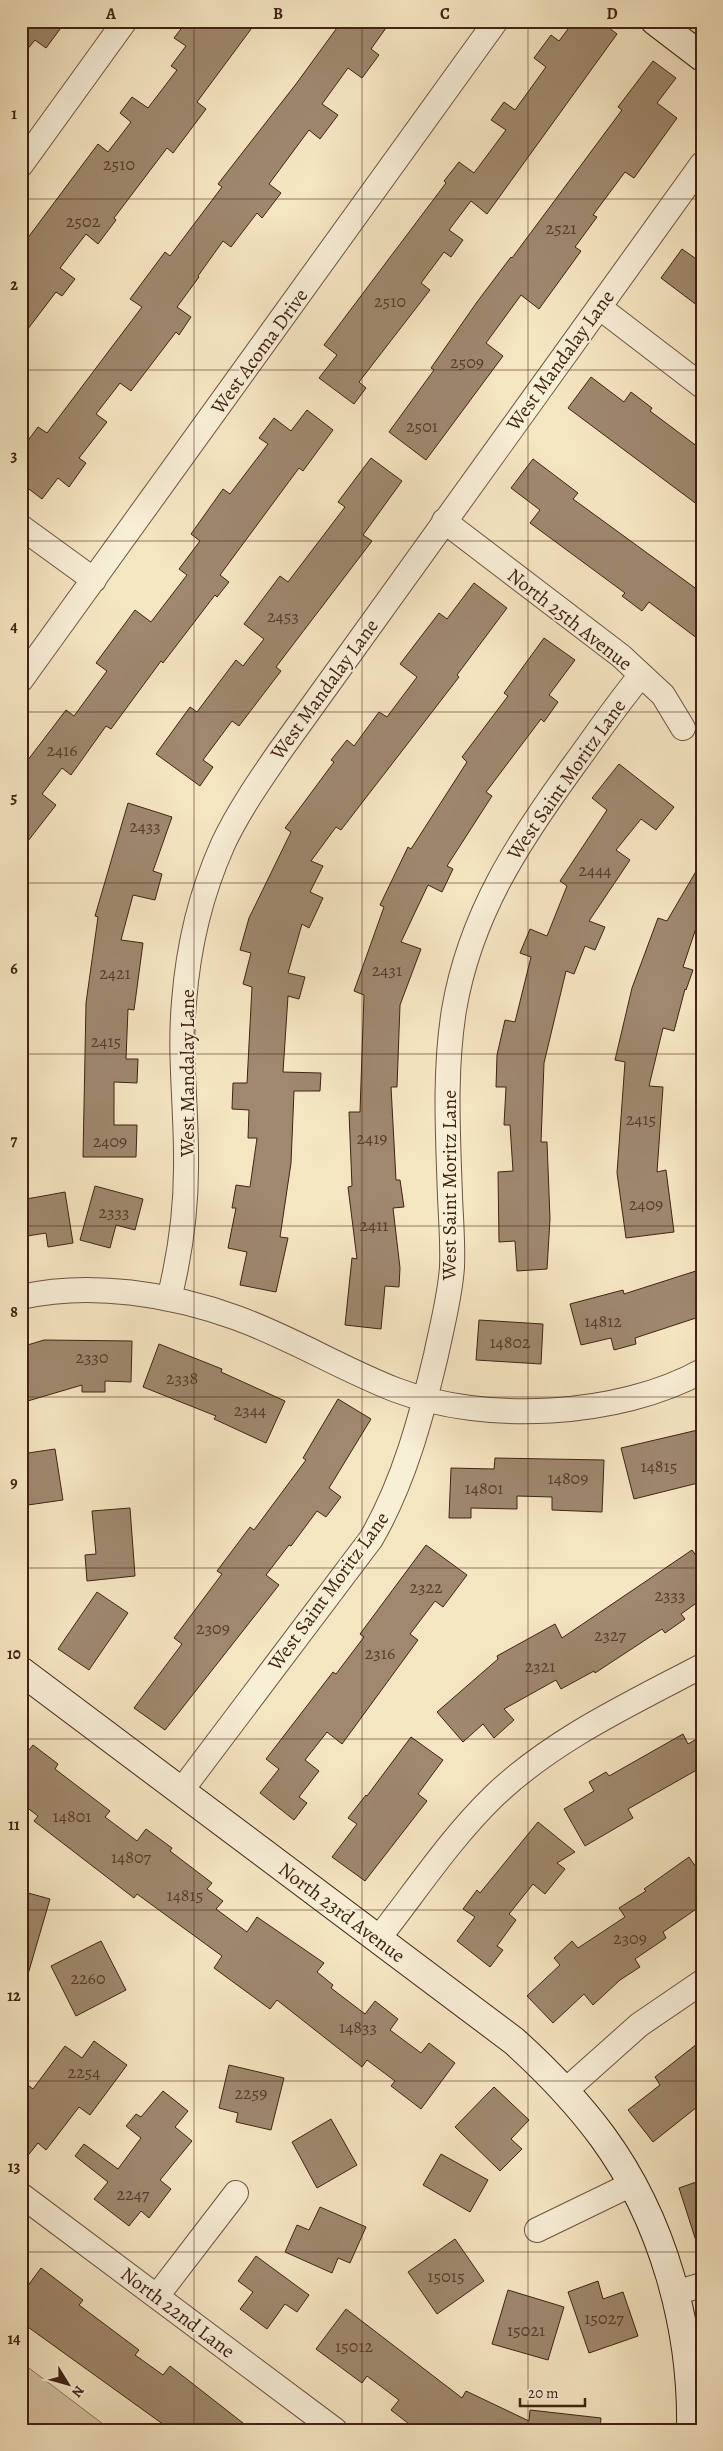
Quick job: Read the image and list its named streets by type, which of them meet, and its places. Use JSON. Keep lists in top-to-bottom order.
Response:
{
  "streets": {
    "street": [
      "West Acoma Drive",
      "West Mandalay Lane",
      "North 25th Avenue",
      "West Saint Moritz Lane",
      "North 23rd Avenue",
      "North 22nd Lane"
    ]
  },
  "crossings": [
    ["West Mandalay Lane", "North 25th Avenue"],
    ["North 25th Avenue", "West Saint Moritz Lane"],
    ["West Saint Moritz Lane", "North 23rd Avenue"]
  ],
  "house_numbers": [
    "2510",
    "2502",
    "2521",
    "2510",
    "2509",
    "2501",
    "2453",
    "2416",
    "2433",
    "2444",
    "2431",
    "2421",
    "2415",
    "2415",
    "2419",
    "2409",
    "2409",
    "2333",
    "2411",
    "14812",
    "14802",
    "2330",
    "2338",
    "2344",
    "14815",
    "14809",
    "14801",
    "2322",
    "2333",
    "2309",
    "2327",
    "2316",
    "2321",
    "14801",
    "14807",
    "14815",
    "2309",
    "2260",
    "14833",
    "2254",
    "2259",
    "2247",
    "15015",
    "15027",
    "15021",
    "15012"
  ],
  "scale_bar": "20 m",
  "north": "bottom right",
  "grid": {
    "columns": [
      "A",
      "B",
      "C",
      "D"
    ],
    "rows": [
      "1",
      "2",
      "3",
      "4",
      "5",
      "6",
      "7",
      "8",
      "9",
      "10",
      "11",
      "12",
      "13",
      "14"
    ]
  }
}
